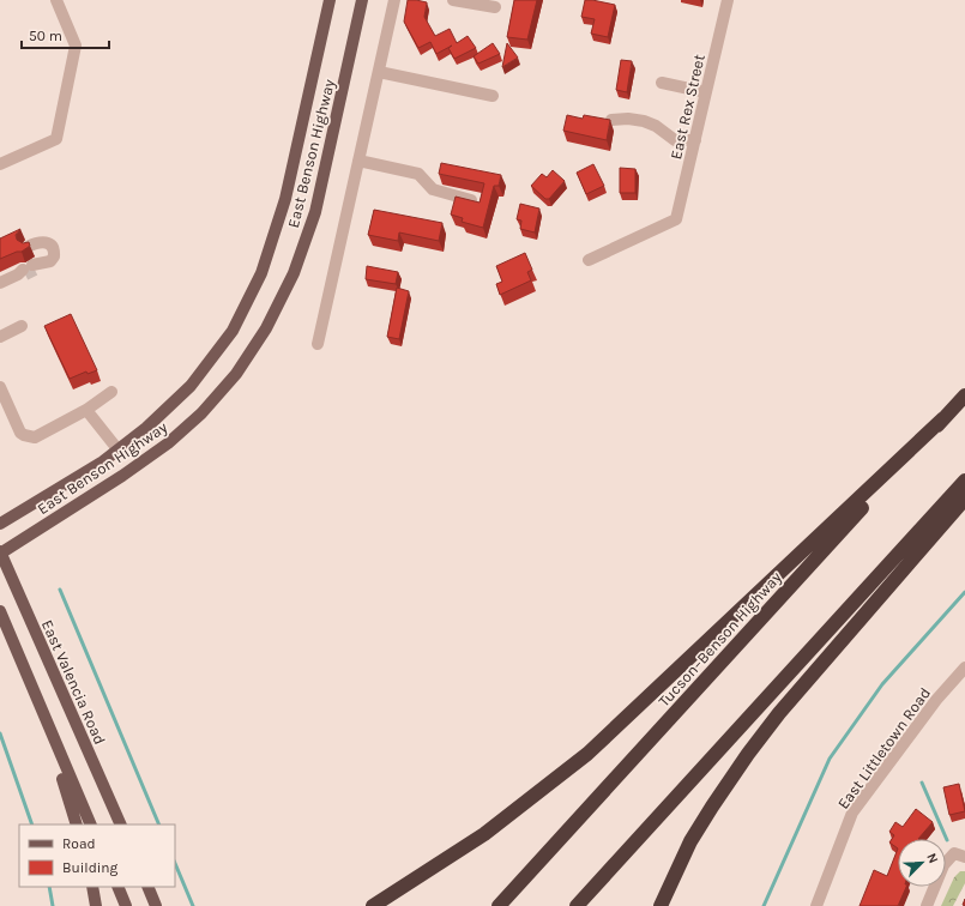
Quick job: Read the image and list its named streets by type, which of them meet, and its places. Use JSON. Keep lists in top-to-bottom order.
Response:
{
  "streets": {
    "highway": ["Tucson–Benson Highway"],
    "main road": ["East Benson Highway", "East Valencia Road"],
    "street": ["East Rex Street", "East Littletown Road"]
  },
  "crossings": [
    ["East Benson Highway", "East Valencia Road"]
  ],
  "legend": ["Road", "Building"],
  "scale_bar": "50 m",
  "north": "top right"
}
